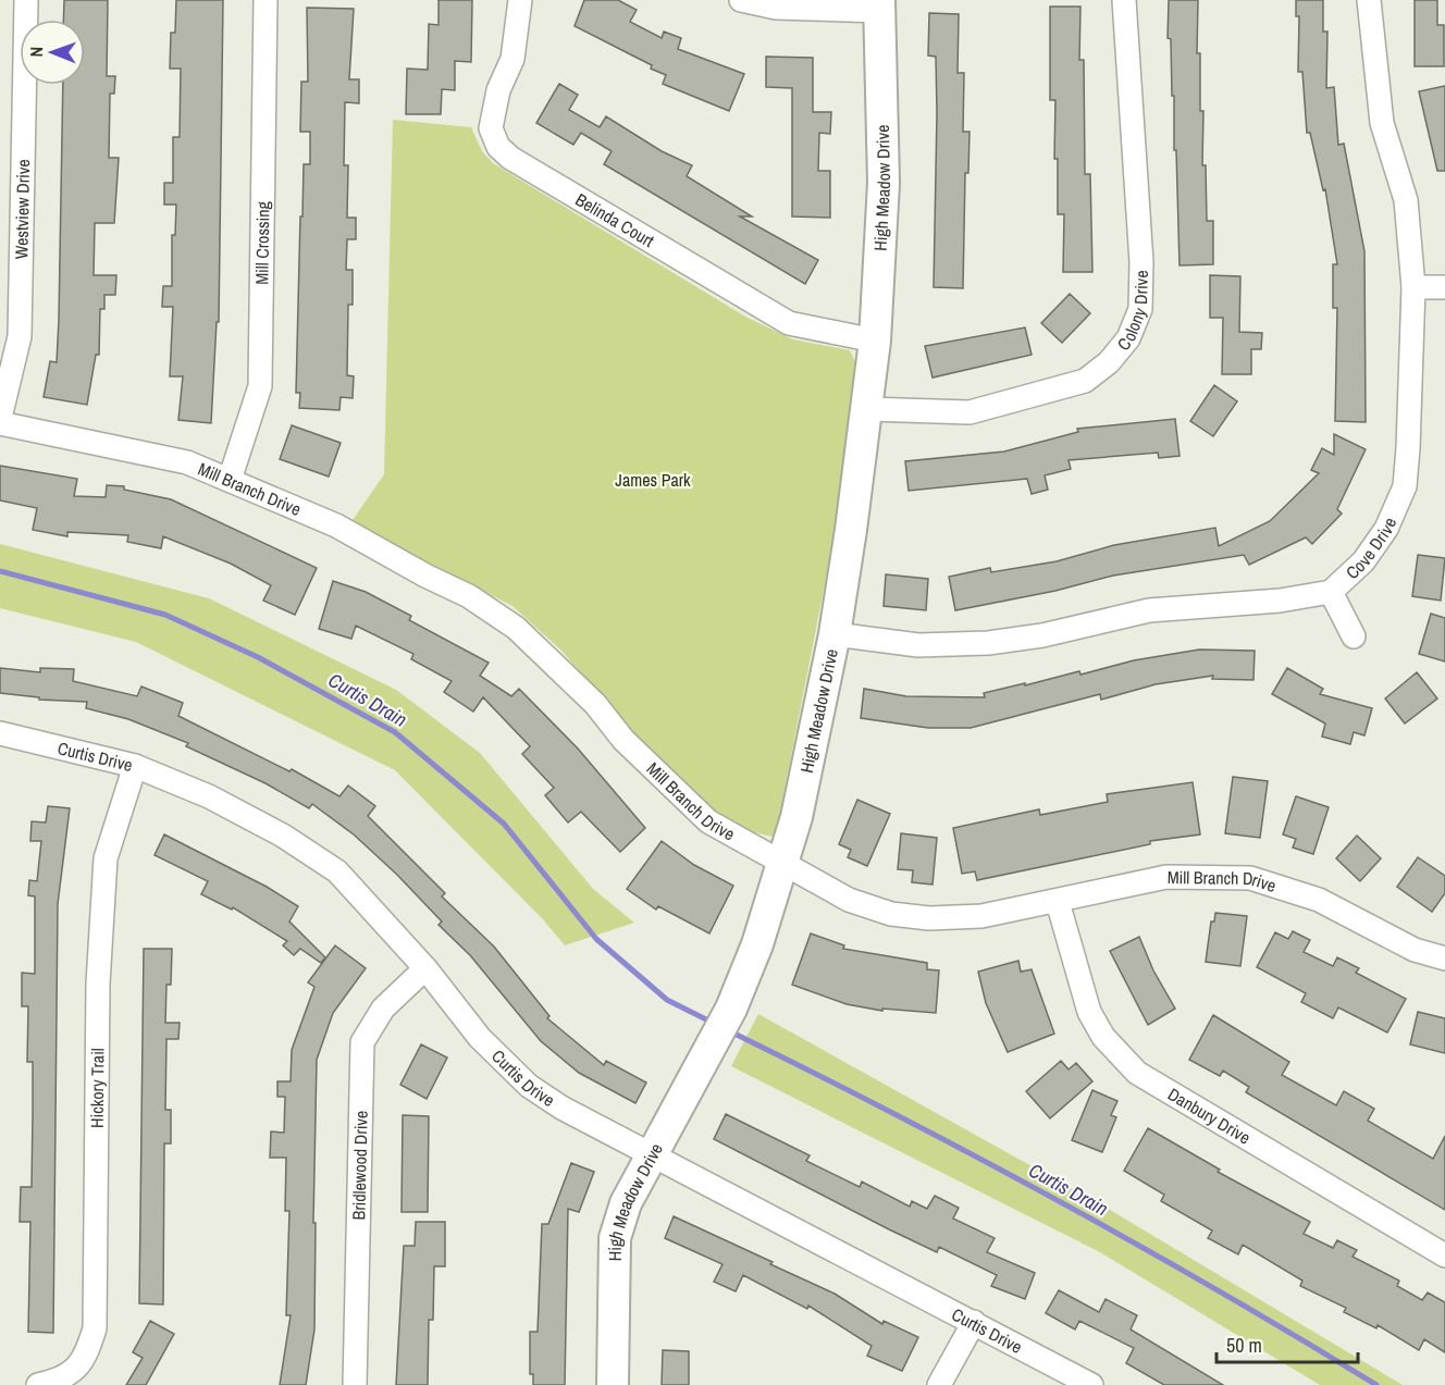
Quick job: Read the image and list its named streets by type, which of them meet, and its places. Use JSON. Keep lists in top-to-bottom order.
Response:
{
  "streets": {
    "street": [
      "High Meadow Drive",
      "Westview Drive",
      "Belinda Court",
      "Mill Crossing",
      "Colony Drive",
      "Mill Branch Drive",
      "Cove Drive",
      "Curtis Drive",
      "Hickory Trail",
      "Danbury Drive",
      "Bridlewood Drive"
    ]
  },
  "crossings": [
    ["High Meadow Drive", "Belinda Court"],
    ["High Meadow Drive", "Colony Drive"],
    ["High Meadow Drive", "Mill Branch Drive"],
    ["High Meadow Drive", "Cove Drive"],
    ["High Meadow Drive", "Curtis Drive"],
    ["Westview Drive", "Mill Branch Drive"],
    ["Mill Crossing", "Mill Branch Drive"],
    ["Mill Branch Drive", "Danbury Drive"],
    ["Curtis Drive", "Hickory Trail"],
    ["Curtis Drive", "Bridlewood Drive"]
  ],
  "water": ["Curtis Drain"],
  "parks": ["James Park"],
  "scale_bar": "50 m",
  "north": "left"
}
